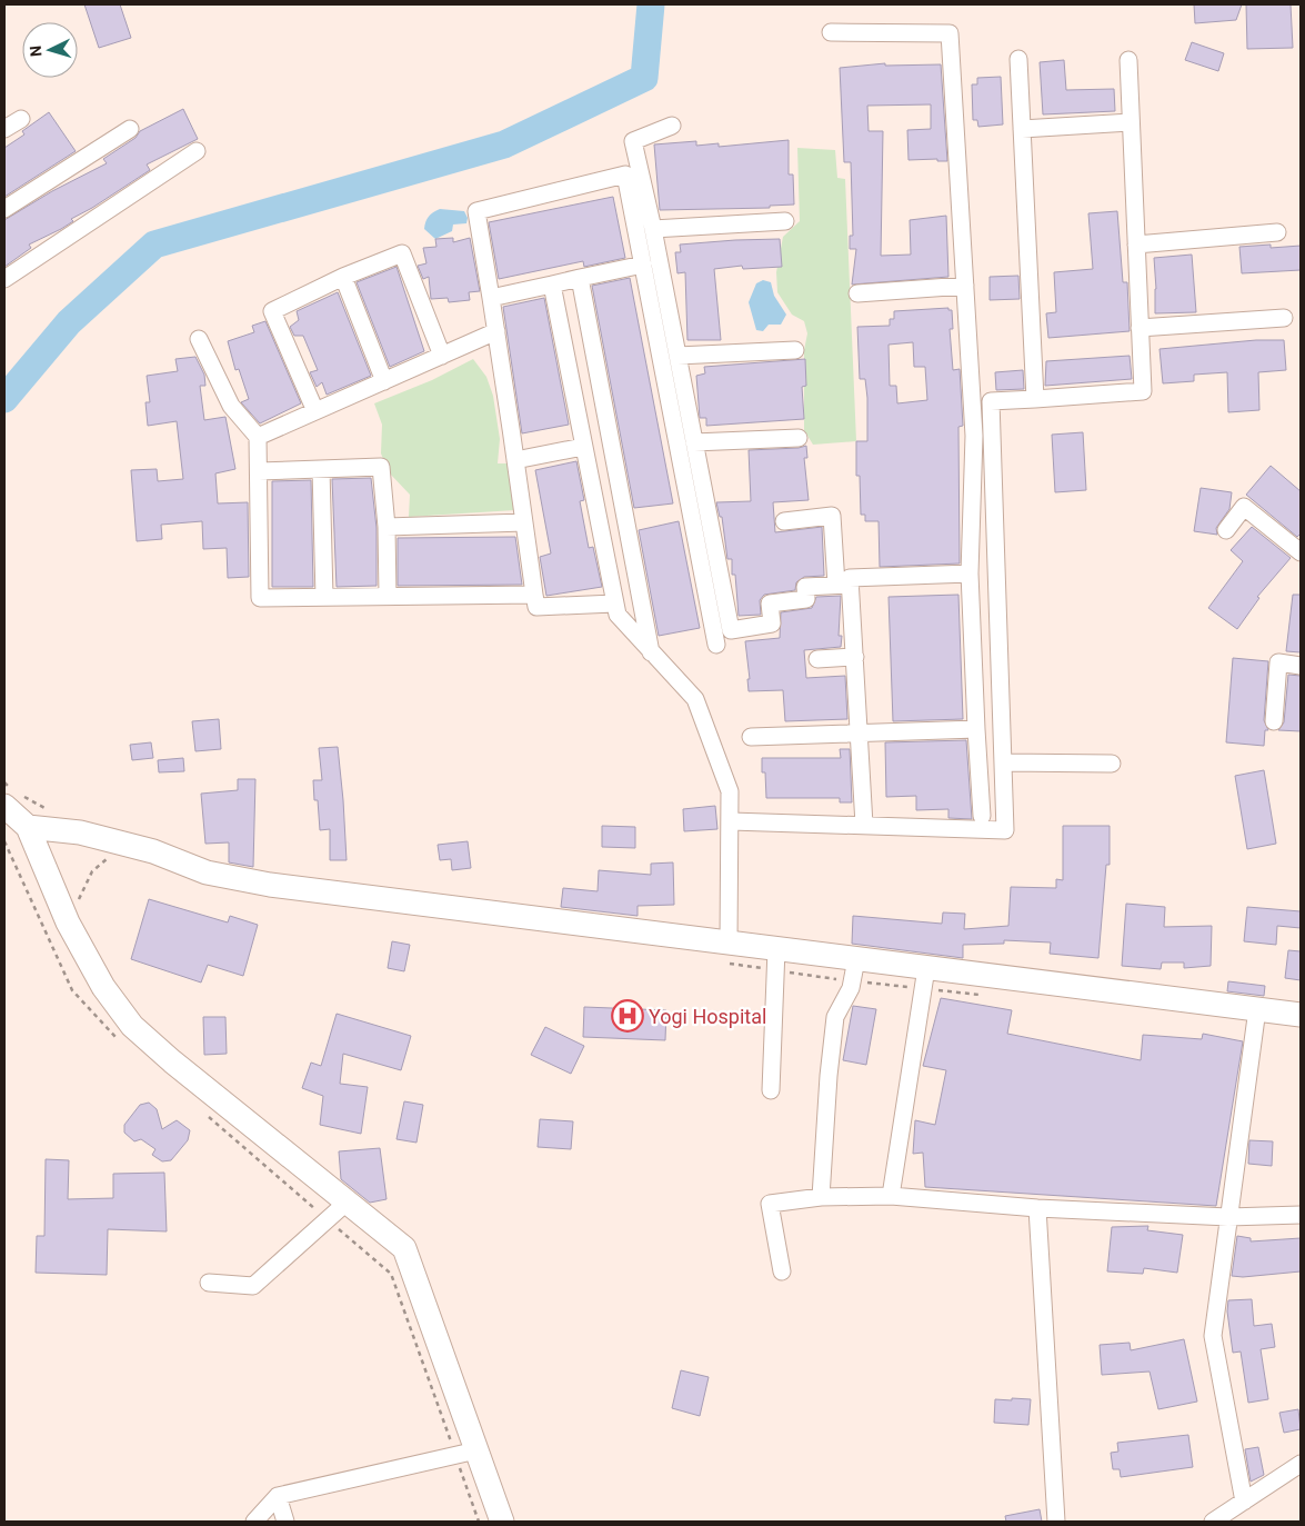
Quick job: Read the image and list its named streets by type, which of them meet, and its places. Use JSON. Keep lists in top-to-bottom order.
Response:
{
  "places": {
    "hospital": ["Yogi Hospital"]
  },
  "north": "left"
}
